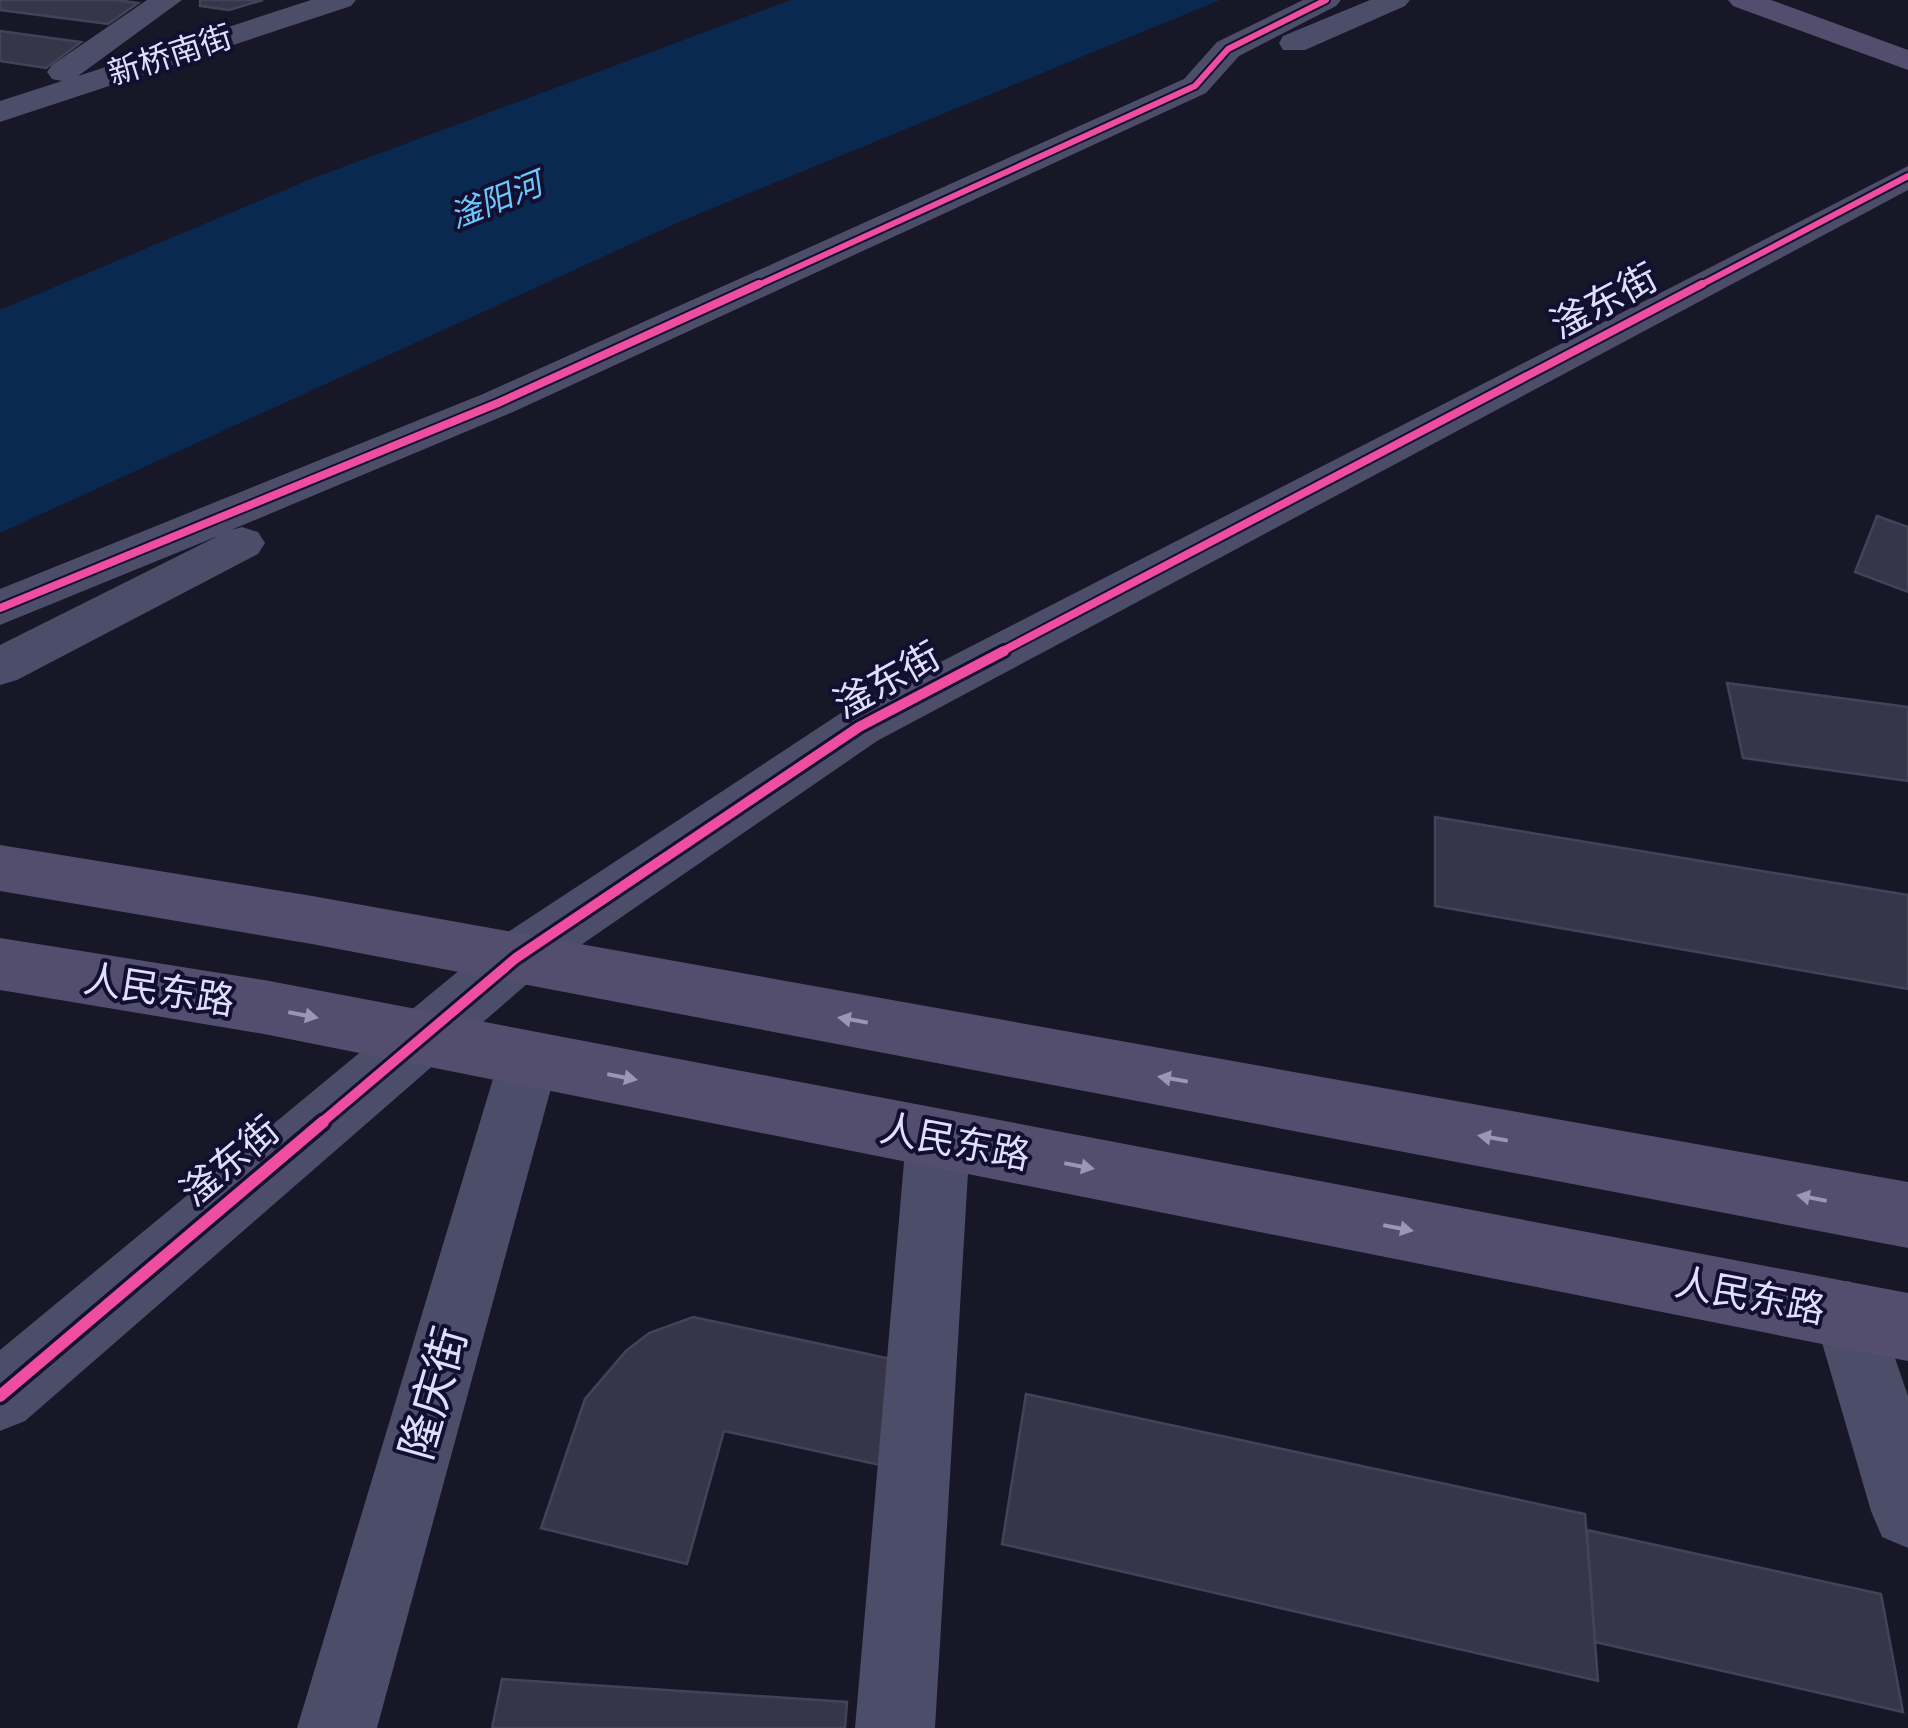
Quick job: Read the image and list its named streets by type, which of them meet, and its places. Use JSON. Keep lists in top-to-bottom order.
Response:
{
  "streets": {
    "main road": ["人民东路"],
    "street": ["新桥南街", "滏东街", "隆庆街"]
  },
  "crossings": [
    ["滏东街", "人民东路"],
    ["人民东路", "隆庆街"]
  ],
  "water": ["滏阳河"]
}
